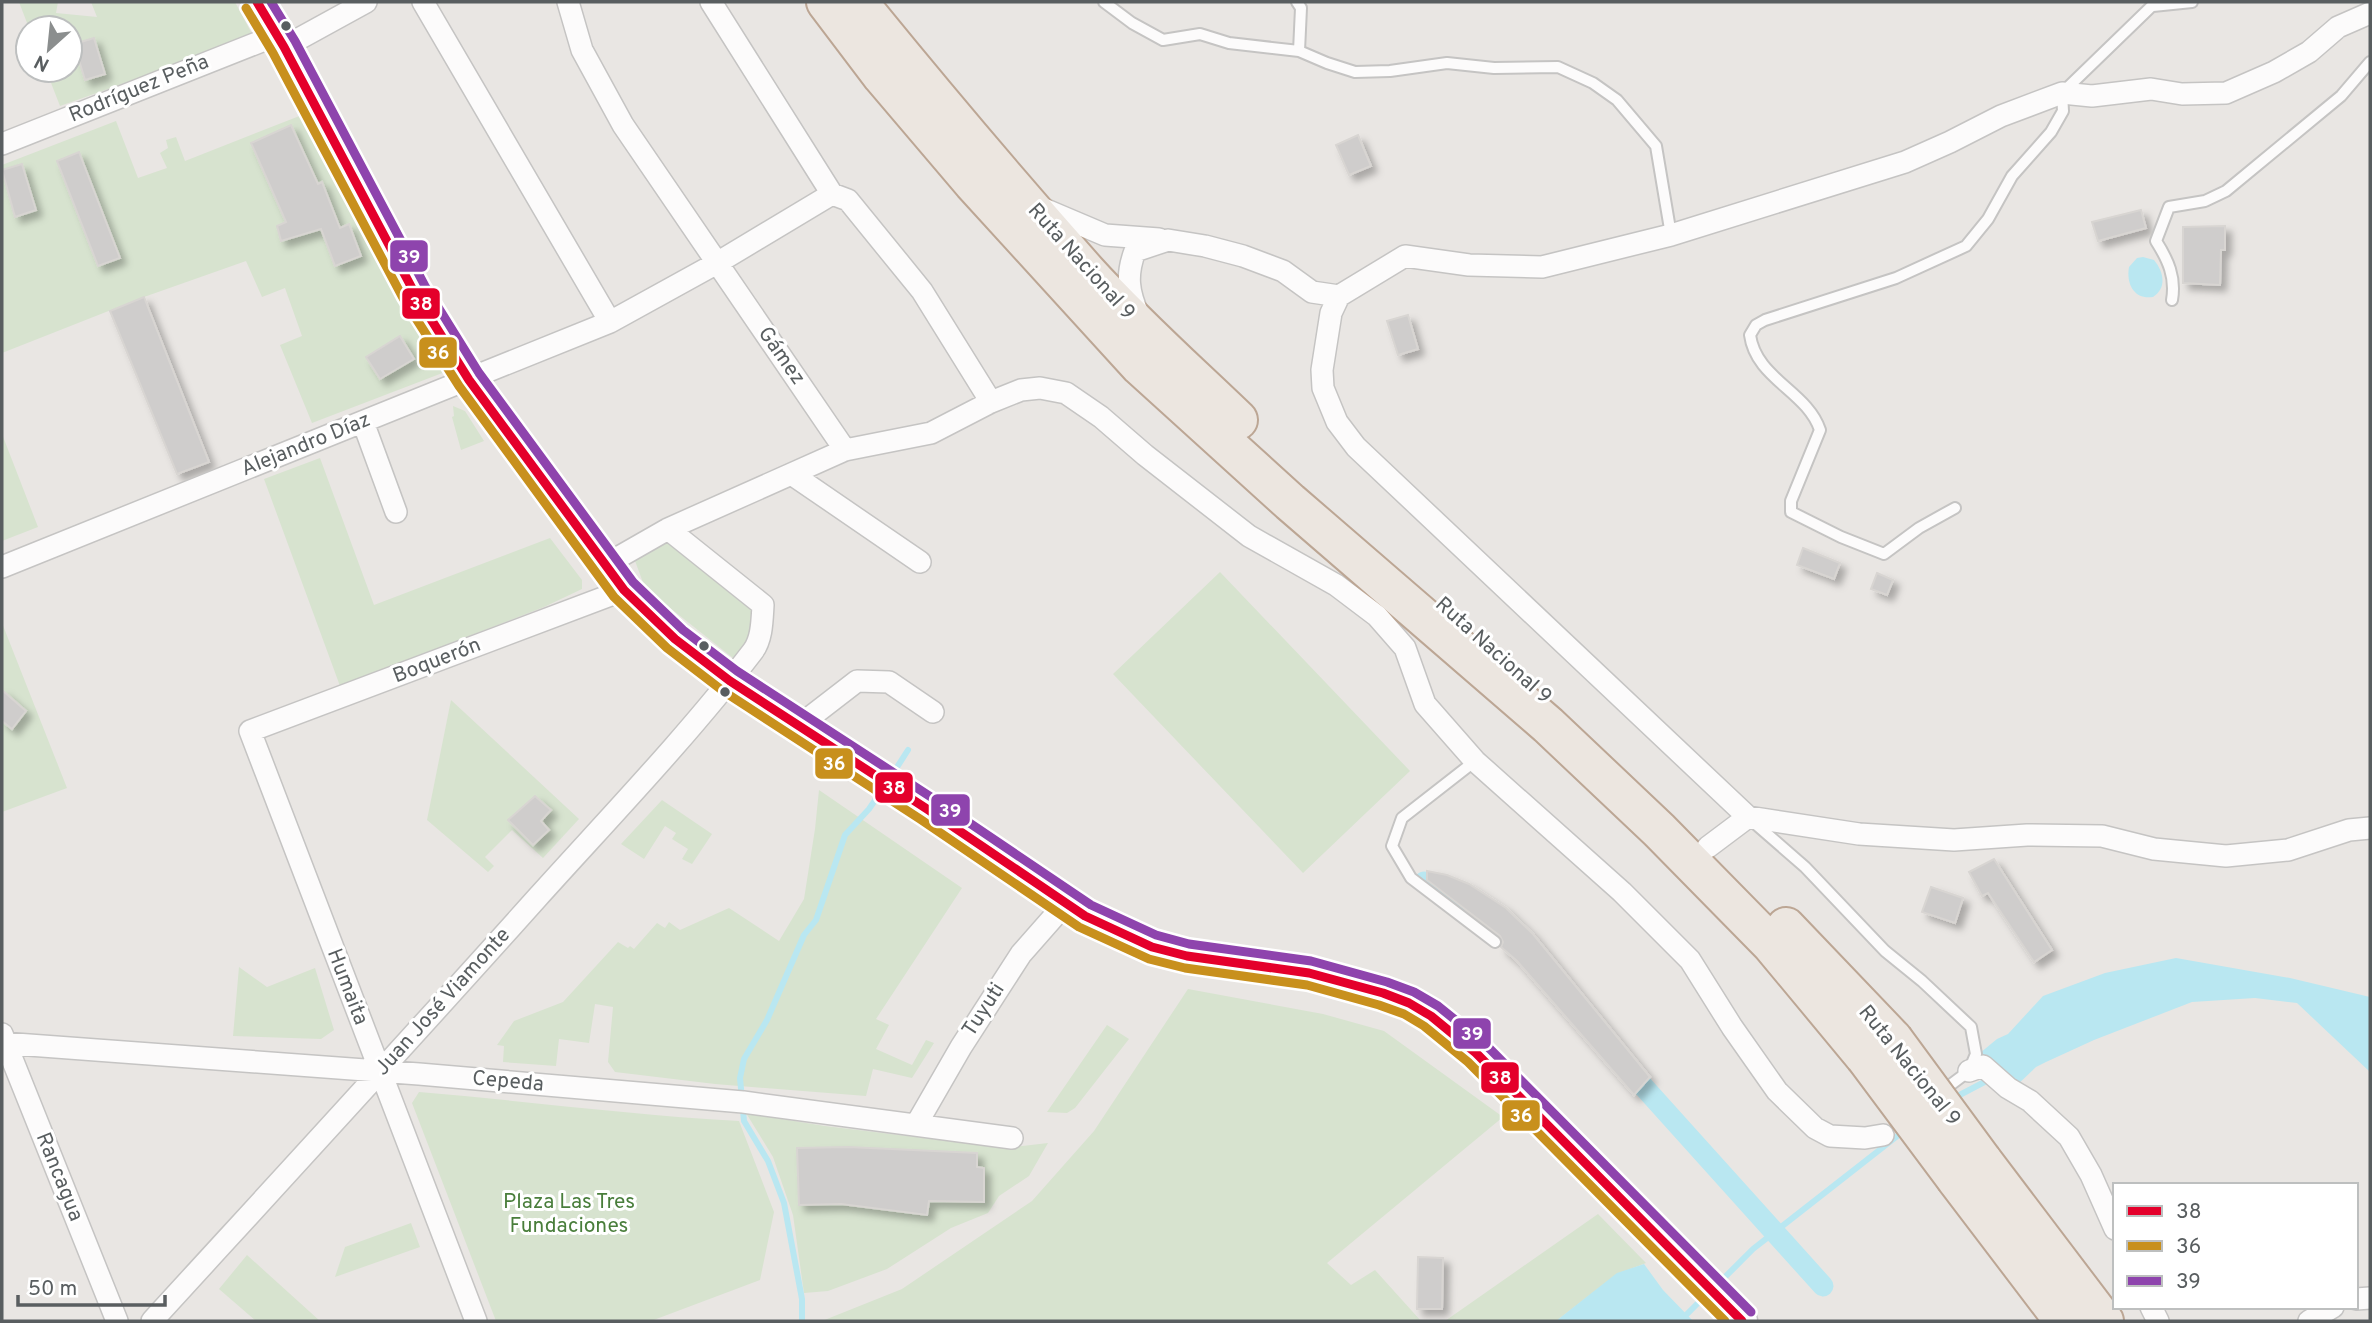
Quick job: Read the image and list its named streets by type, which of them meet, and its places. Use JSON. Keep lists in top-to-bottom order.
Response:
{
  "streets": {
    "highway": ["Ruta Nacional 9"],
    "street": [
      "Rodríguez Peña",
      "Gámez",
      "Alejandro Díaz",
      "Boquerón",
      "Humaita",
      "Juan José Viamonte",
      "Tuyuti",
      "Cepeda",
      "Rancagua"
    ]
  },
  "crossings": [
    ["Gámez", "Alejandro Díaz"],
    ["Boquerón", "Humaita"],
    ["Humaita", "Juan José Viamonte"],
    ["Humaita", "Cepeda"],
    ["Juan José Viamonte", "Cepeda"],
    ["Tuyuti", "Cepeda"],
    ["Cepeda", "Rancagua"]
  ],
  "parks": ["Plaza Las Tres Fundaciones"],
  "lines": ["transit line 38", "transit line 39", "transit line 36"],
  "legend": ["38", "36", "39"],
  "scale_bar": "50 m",
  "north": "bottom left"
}
